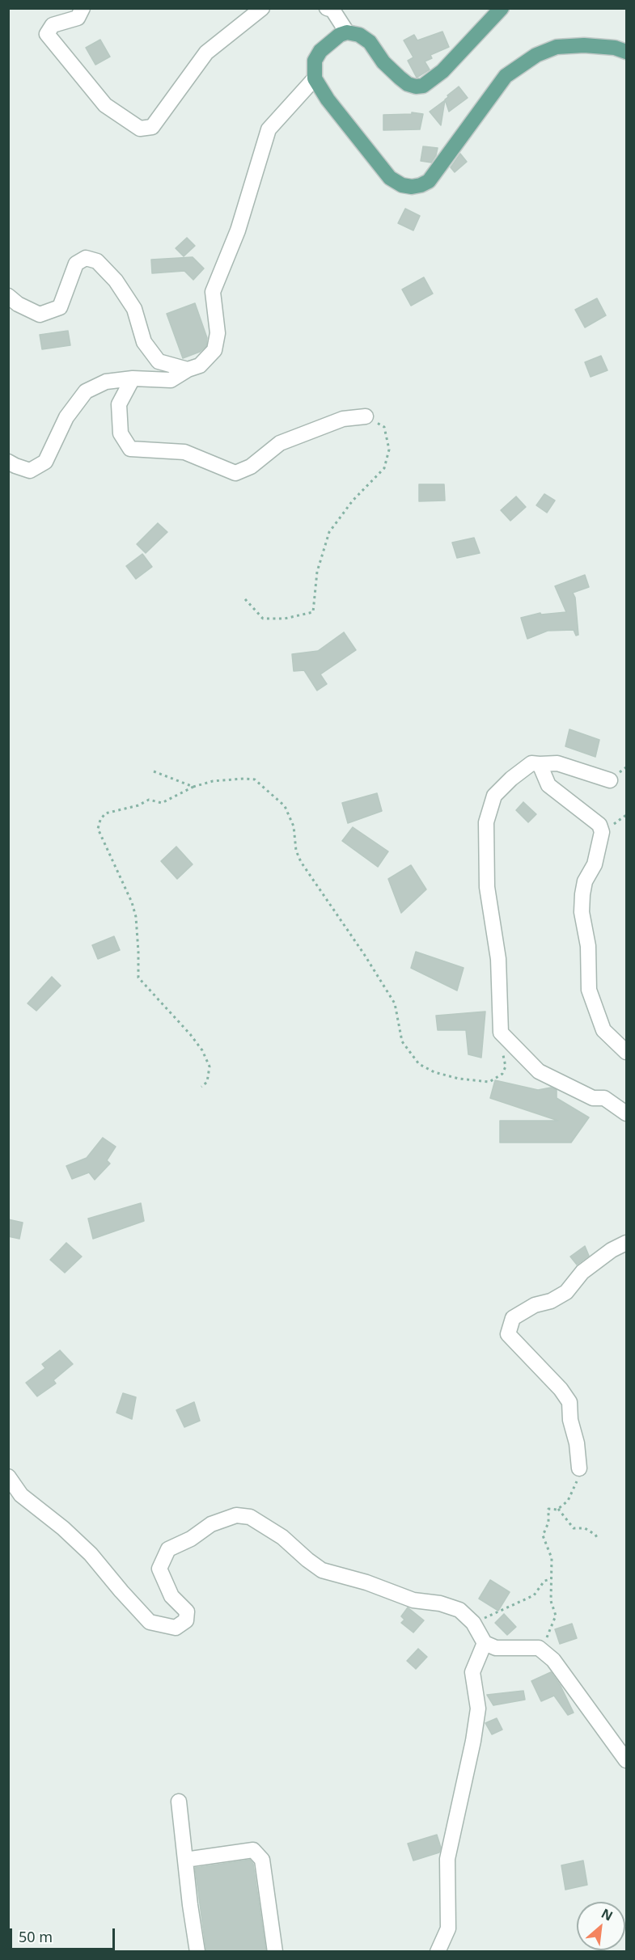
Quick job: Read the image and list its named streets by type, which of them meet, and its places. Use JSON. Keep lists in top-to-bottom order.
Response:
{
  "scale_bar": "50 m",
  "north": "top right"
}
